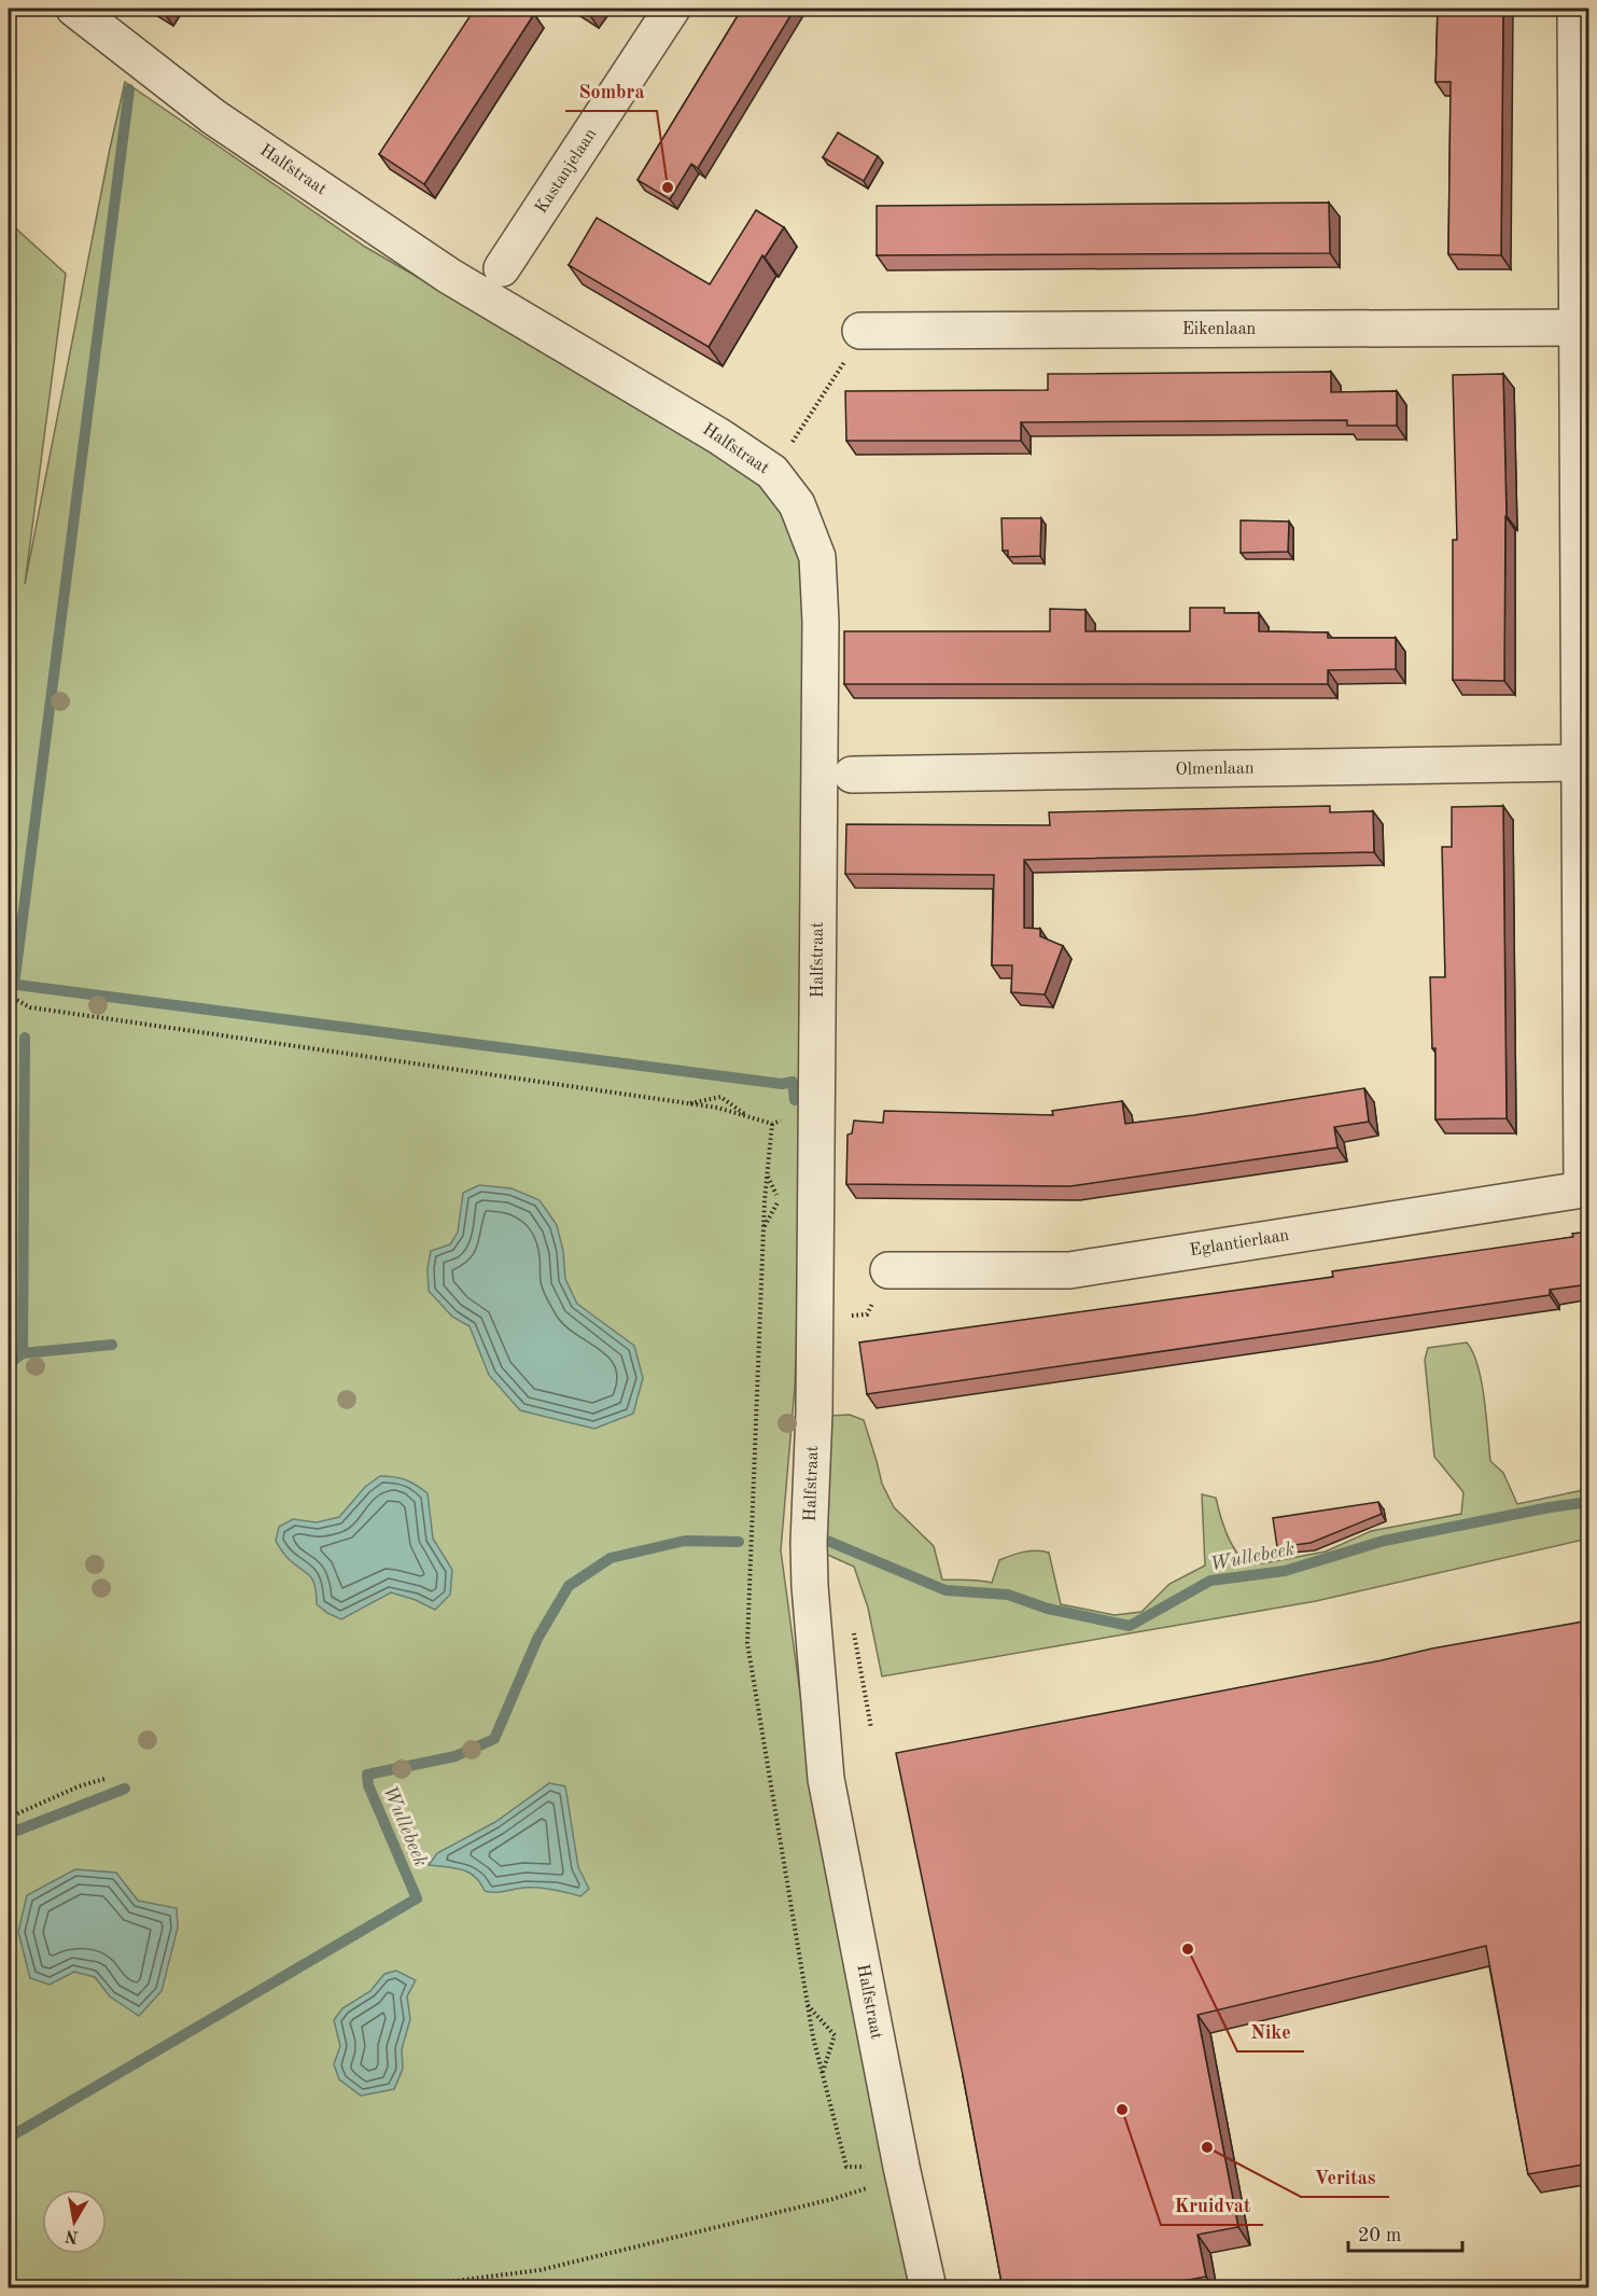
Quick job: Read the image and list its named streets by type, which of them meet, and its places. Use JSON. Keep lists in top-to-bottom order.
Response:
{
  "streets": {
    "street": [
      "Halfstraat",
      "Kastanjelaan",
      "Eikenlaan",
      "Olmenlaan",
      "Eglantierlaan"
    ]
  },
  "water": ["Wullebeek"],
  "places": [
    "Sombra",
    "Nike",
    "Kruidvat",
    "Veritas"
  ],
  "scale_bar": "20 m",
  "north": "bottom"
}
